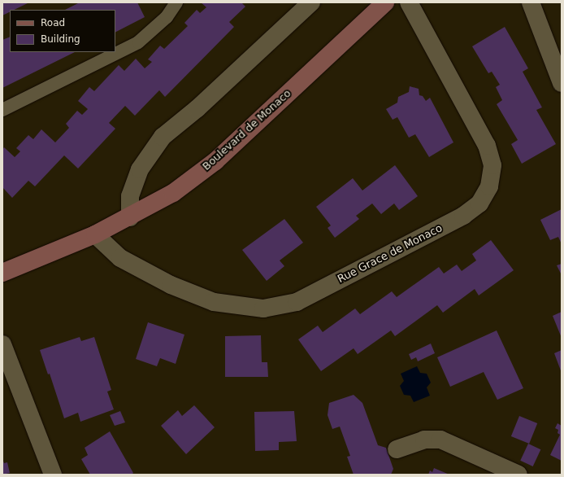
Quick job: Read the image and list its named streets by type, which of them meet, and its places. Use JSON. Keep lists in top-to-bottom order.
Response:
{
  "streets": {
    "main road": ["Boulevard de Monaco"],
    "street": ["Rue Grace de Monaco"]
  },
  "crossings": [
    ["Boulevard de Monaco", "Rue Grace de Monaco"]
  ],
  "legend": ["Road", "Building"]
}
